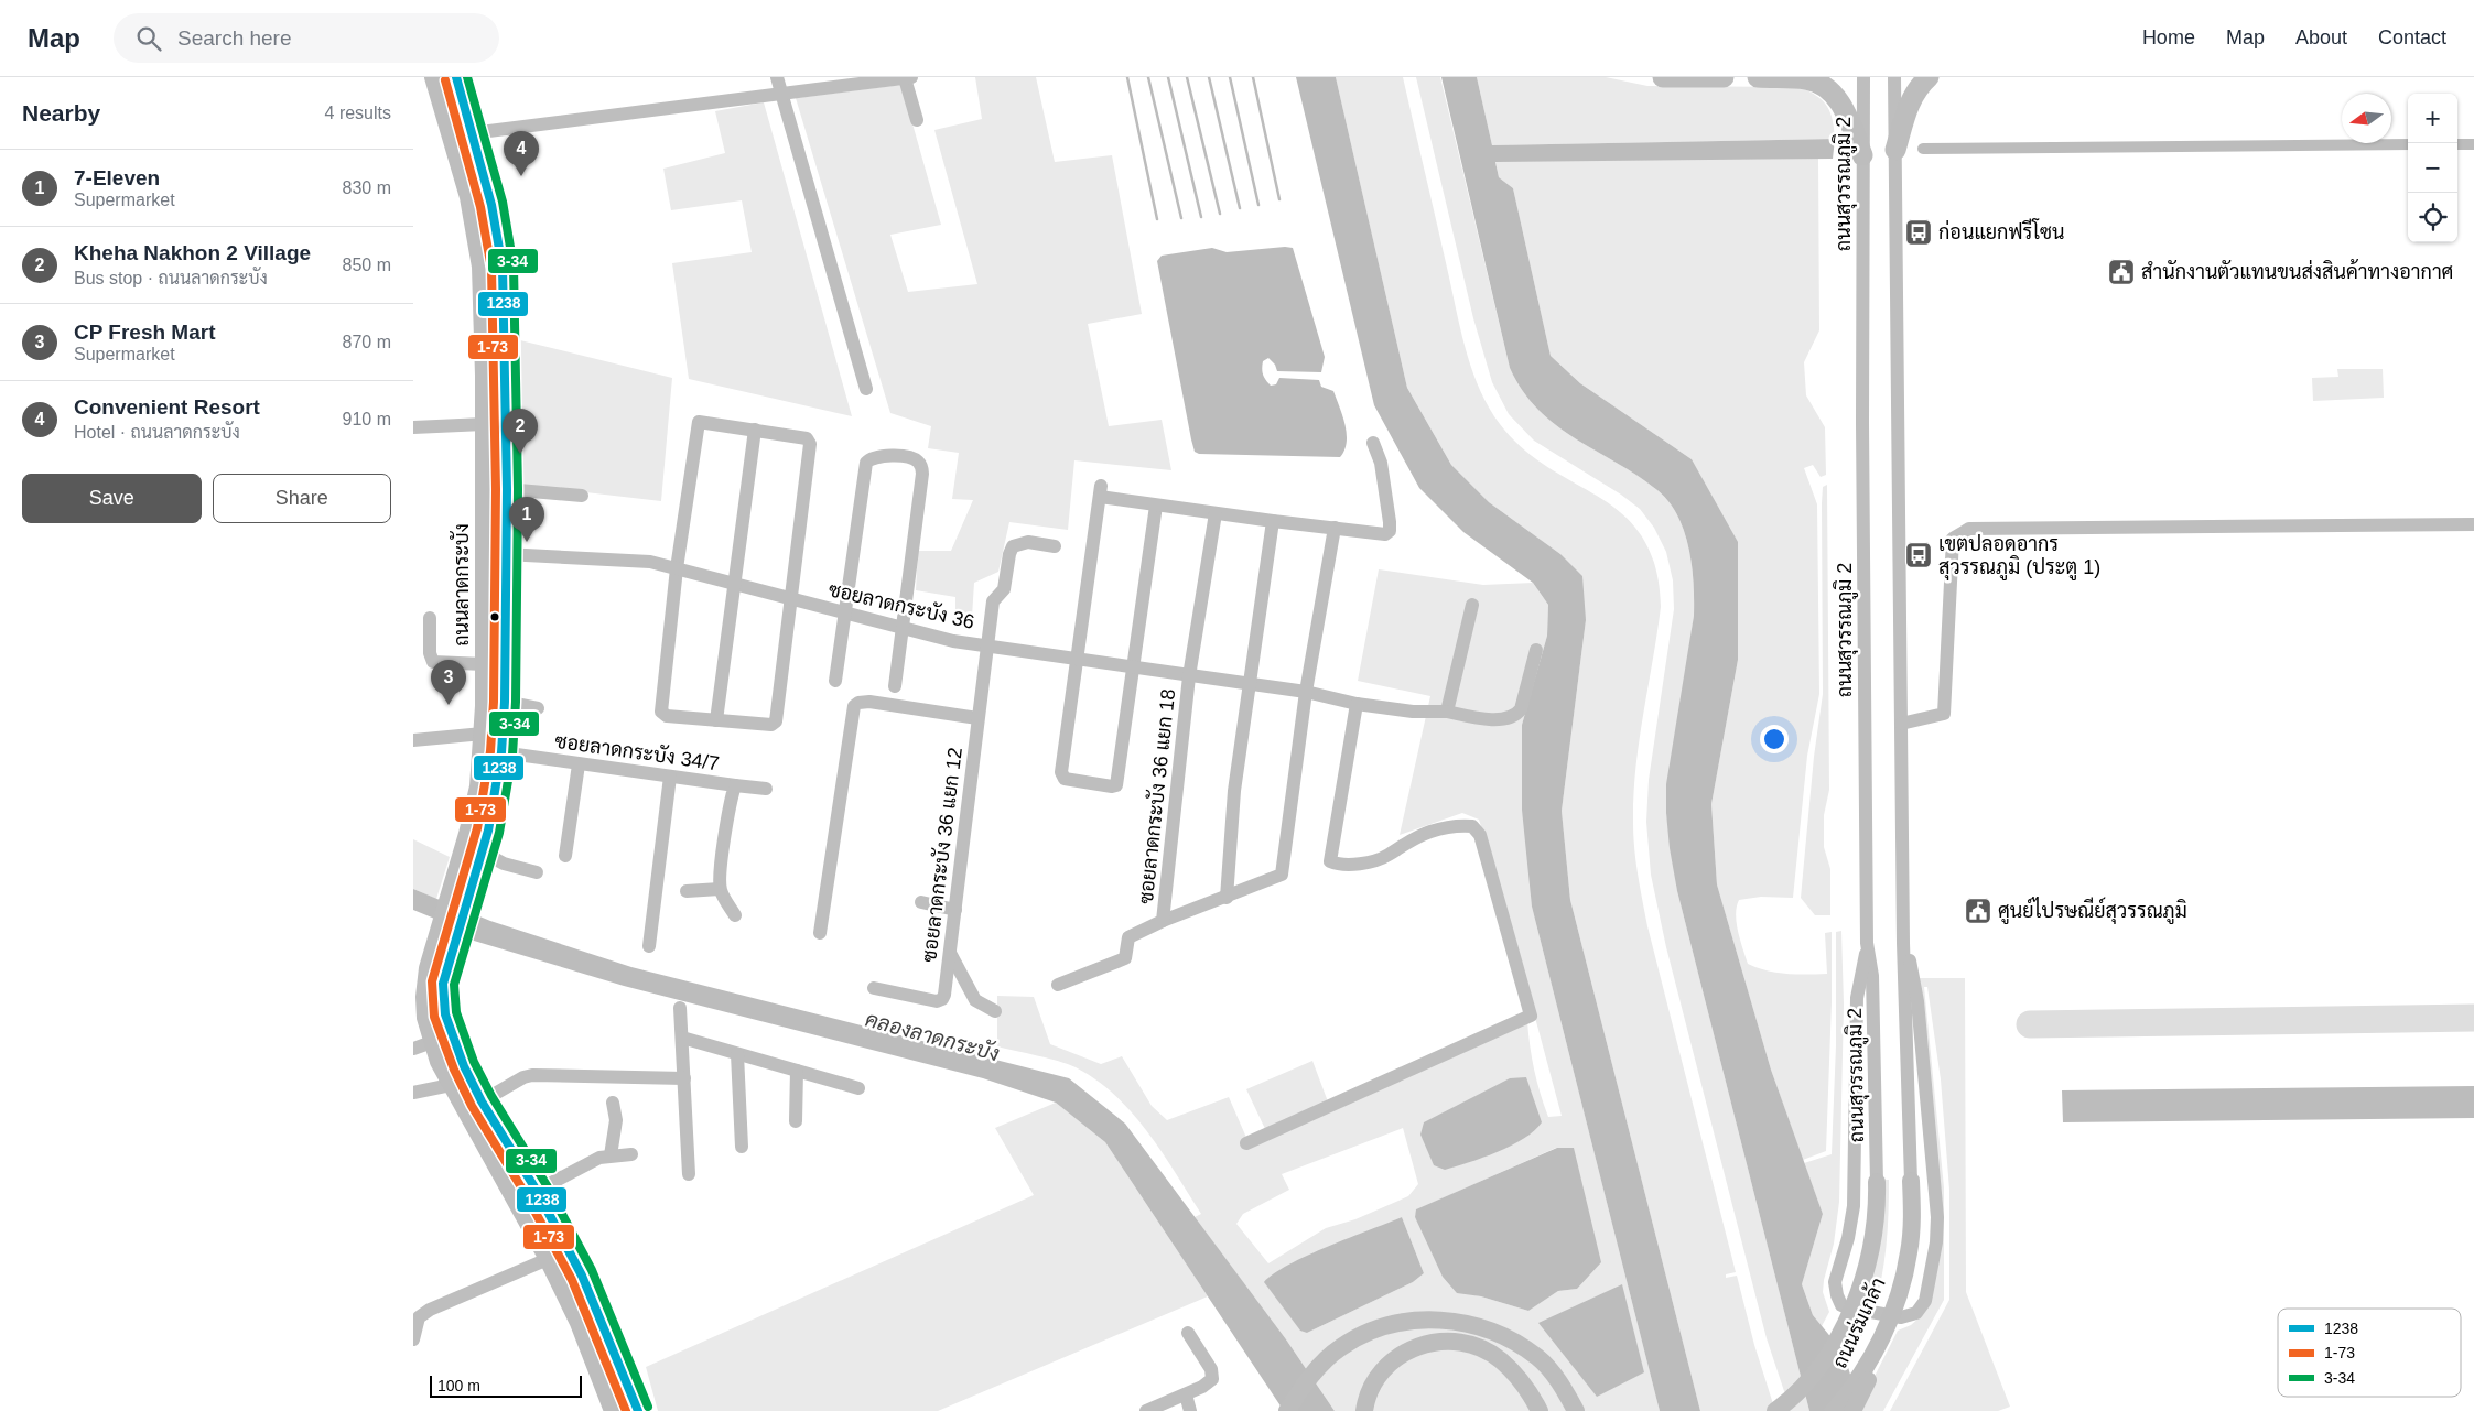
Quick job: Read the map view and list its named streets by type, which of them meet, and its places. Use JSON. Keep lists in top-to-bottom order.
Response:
{
  "streets": {
    "main road": ["ถนนลาดกระบัง", "ถนนร่มเกล้า"],
    "street": [
      "ถนนสุวรรณภูมิ 2",
      "ซอยลาดกระบัง 36",
      "ซอยลาดกระบัง 34/7",
      "ซอยลาดกระบัง 36 แยก 18",
      "ซอยลาดกระบัง 36 แยก 12"
    ]
  },
  "crossings": [
    ["ถนนสุวรรณภูมิ 2", "ถนนร่มเกล้า"],
    ["ซอยลาดกระบัง 36", "ซอยลาดกระบัง 36 แยก 18"],
    ["ซอยลาดกระบัง 36", "ซอยลาดกระบัง 36 แยก 12"]
  ],
  "water": ["คลองลาดกระบัง"],
  "places": {
    "bus stop": ["ก่อนแยกฟรีโซน", "เขตปลอดอากร สุวรรณภูมิ (ประตู 1)"],
    "public building": ["สำนักงานตัวแทนขนส่งสินค้าทางอากาศ", "ศูนย์ไปรษณีย์สุวรรณภูมิ"]
  },
  "lines": ["transit line 1238", "transit line 3-34", "transit line 1-73"],
  "legend": ["1238", "1-73", "3-34"],
  "scale_bar": "100 m",
  "north": "left",
  "page": {
    "header": "Map",
    "search": "Search here",
    "nav": [
      "Home",
      "Map",
      "About",
      "Contact"
    ],
    "heading": ["Nearby", "4 results"],
    "map_buttons": ["+", "−"],
    "pins": [
      "4",
      "2",
      "1",
      "3"
    ],
    "list": [
      {
        "mark": "1",
        "name": "7-Eleven",
        "note": "Supermarket",
        "value": "830 m"
      },
      {
        "mark": "2",
        "name": "Kheha Nakhon 2 Village",
        "note": "Bus stop · ถนนลาดกระบัง",
        "value": "850 m"
      },
      {
        "mark": "3",
        "name": "CP Fresh Mart",
        "note": "Supermarket",
        "value": "870 m"
      },
      {
        "mark": "4",
        "name": "Convenient Resort",
        "note": "Hotel · ถนนลาดกระบัง",
        "value": "910 m"
      }
    ],
    "buttons": ["Save", "Share"],
    "scale": "100 m"
  }
}
